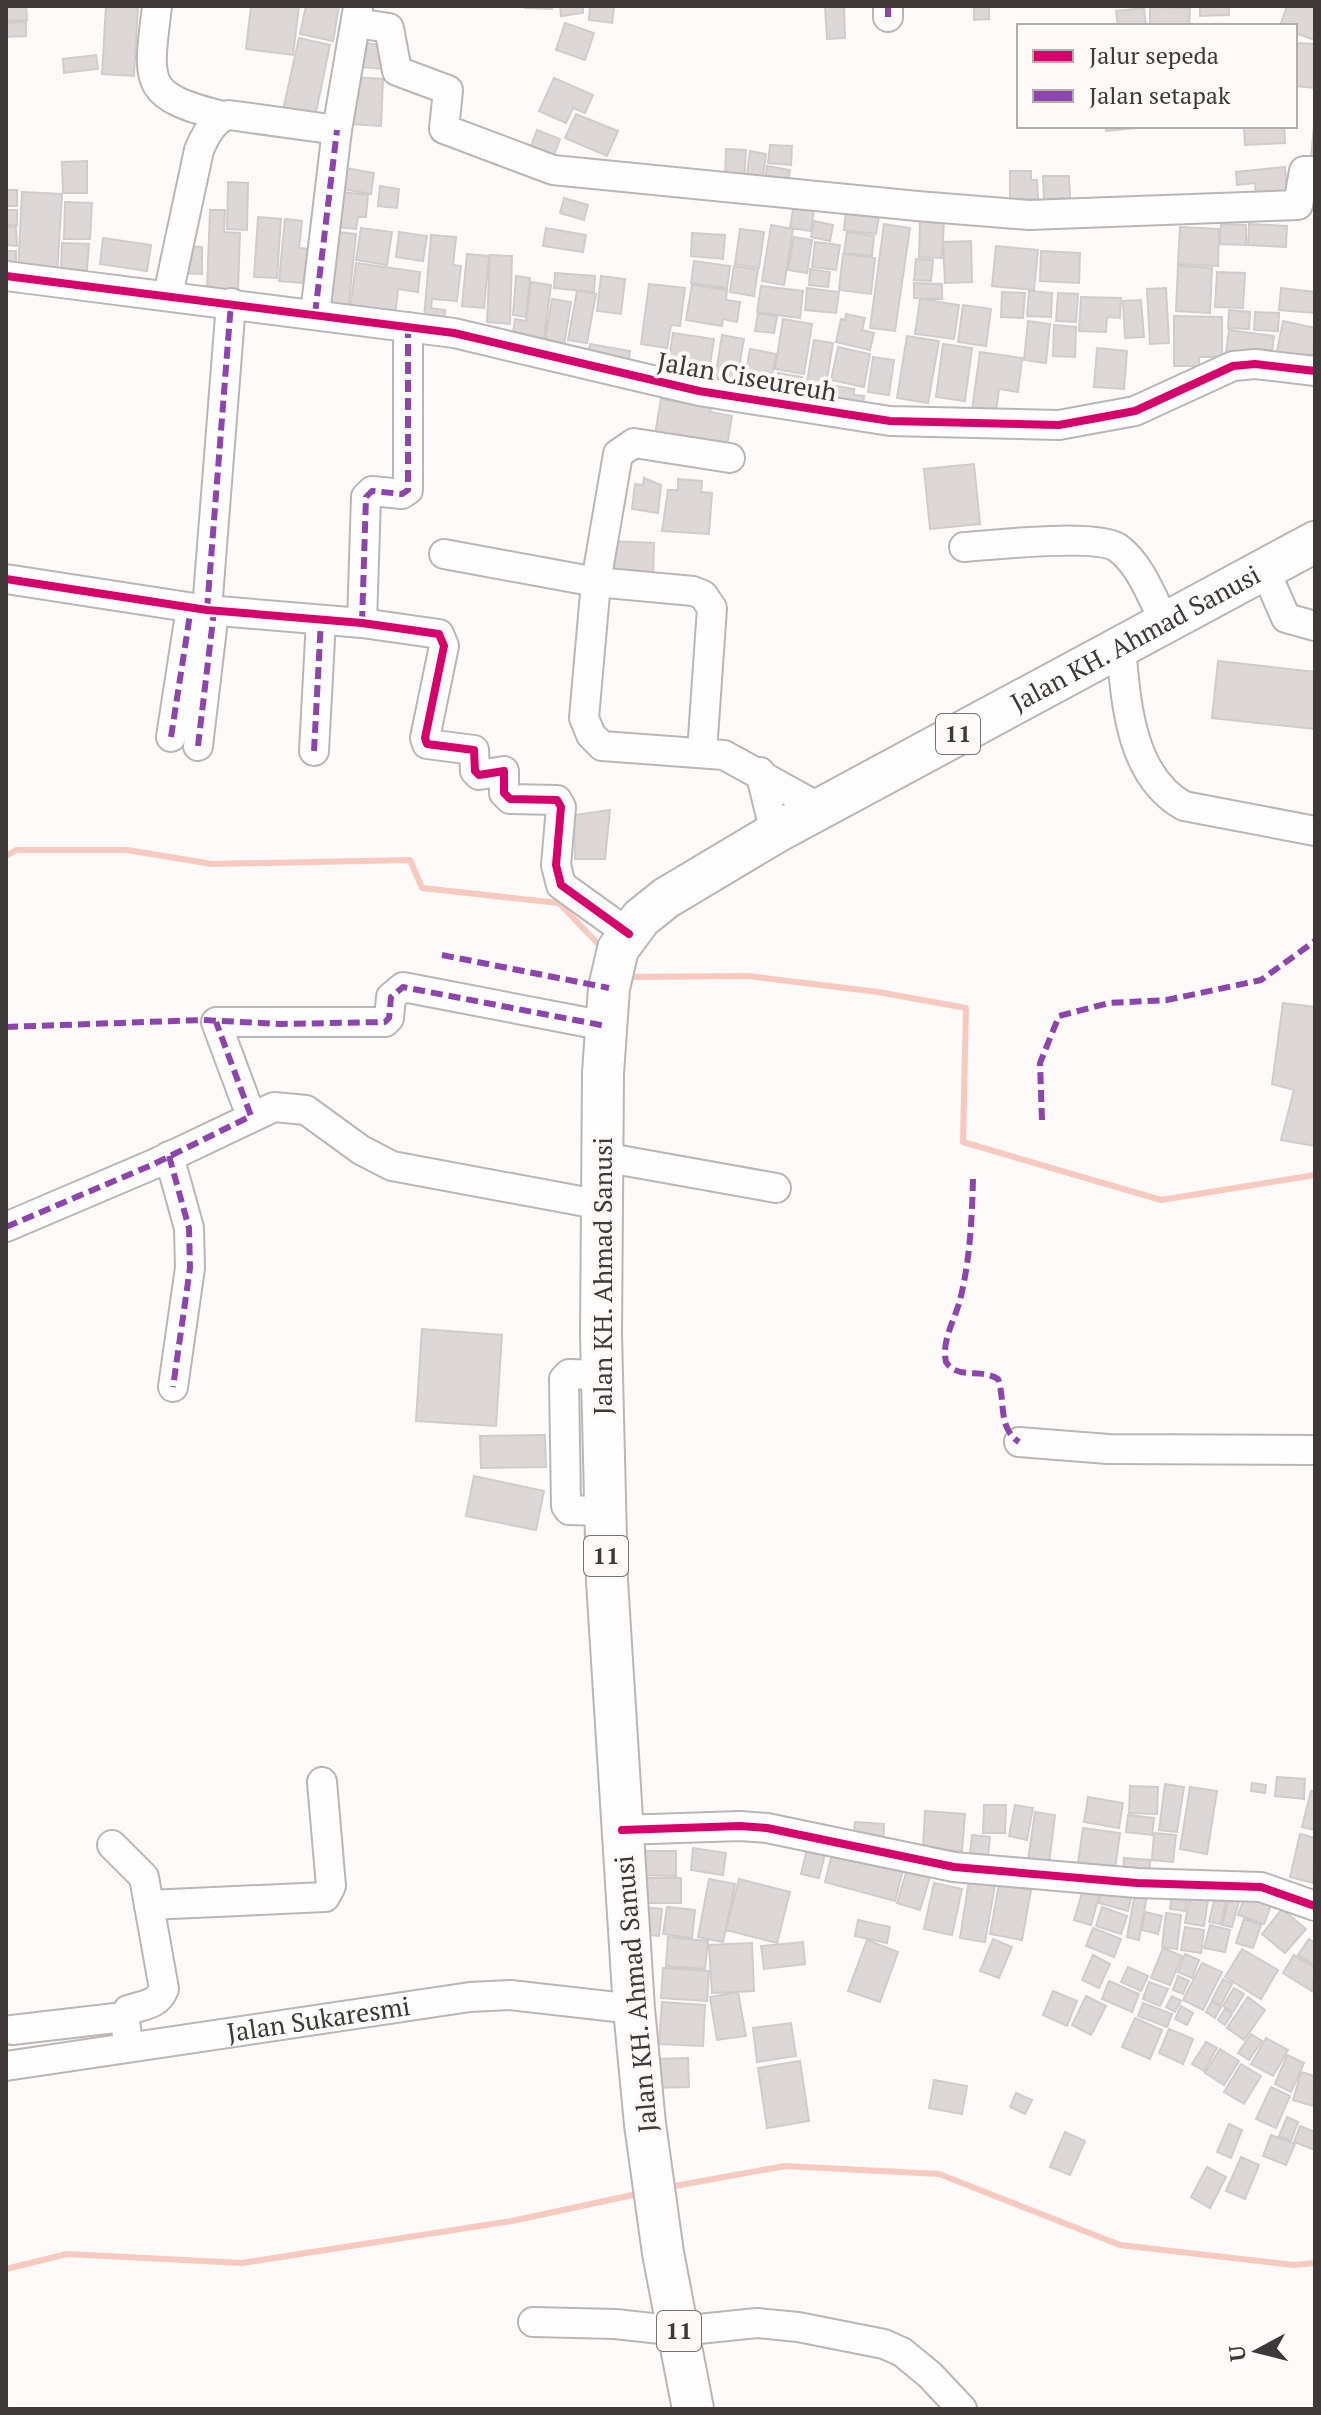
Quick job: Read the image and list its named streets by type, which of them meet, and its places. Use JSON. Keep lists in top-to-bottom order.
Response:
{
  "streets": {
    "highway": ["Jalan KH. Ahmad Sanusi", "11"],
    "street": ["Jalan Ciseureuh", "Jalan Sukaresmi"]
  },
  "crossings": [
    ["Jalan KH. Ahmad Sanusi", "Jalan Sukaresmi"]
  ],
  "legend": ["Jalur sepeda", "Jalan setapak"],
  "north": "left"
}
